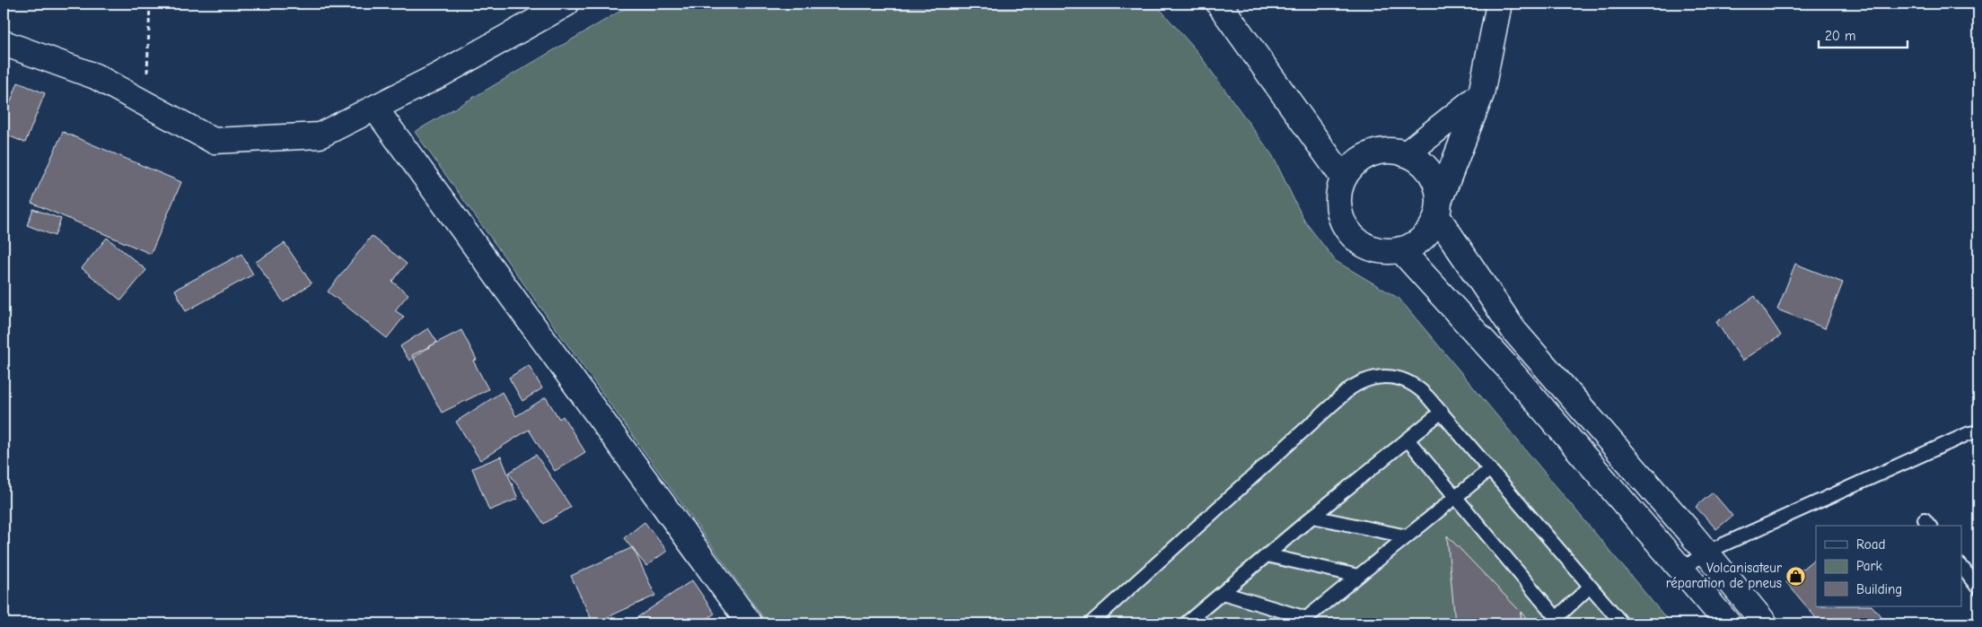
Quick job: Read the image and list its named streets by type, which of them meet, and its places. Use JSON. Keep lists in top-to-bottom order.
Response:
{
  "places": {
    "shop": ["Volcanisateur réparation de pneus"]
  },
  "legend": ["Road", "Park", "Building"],
  "scale_bar": "20 m"
}
